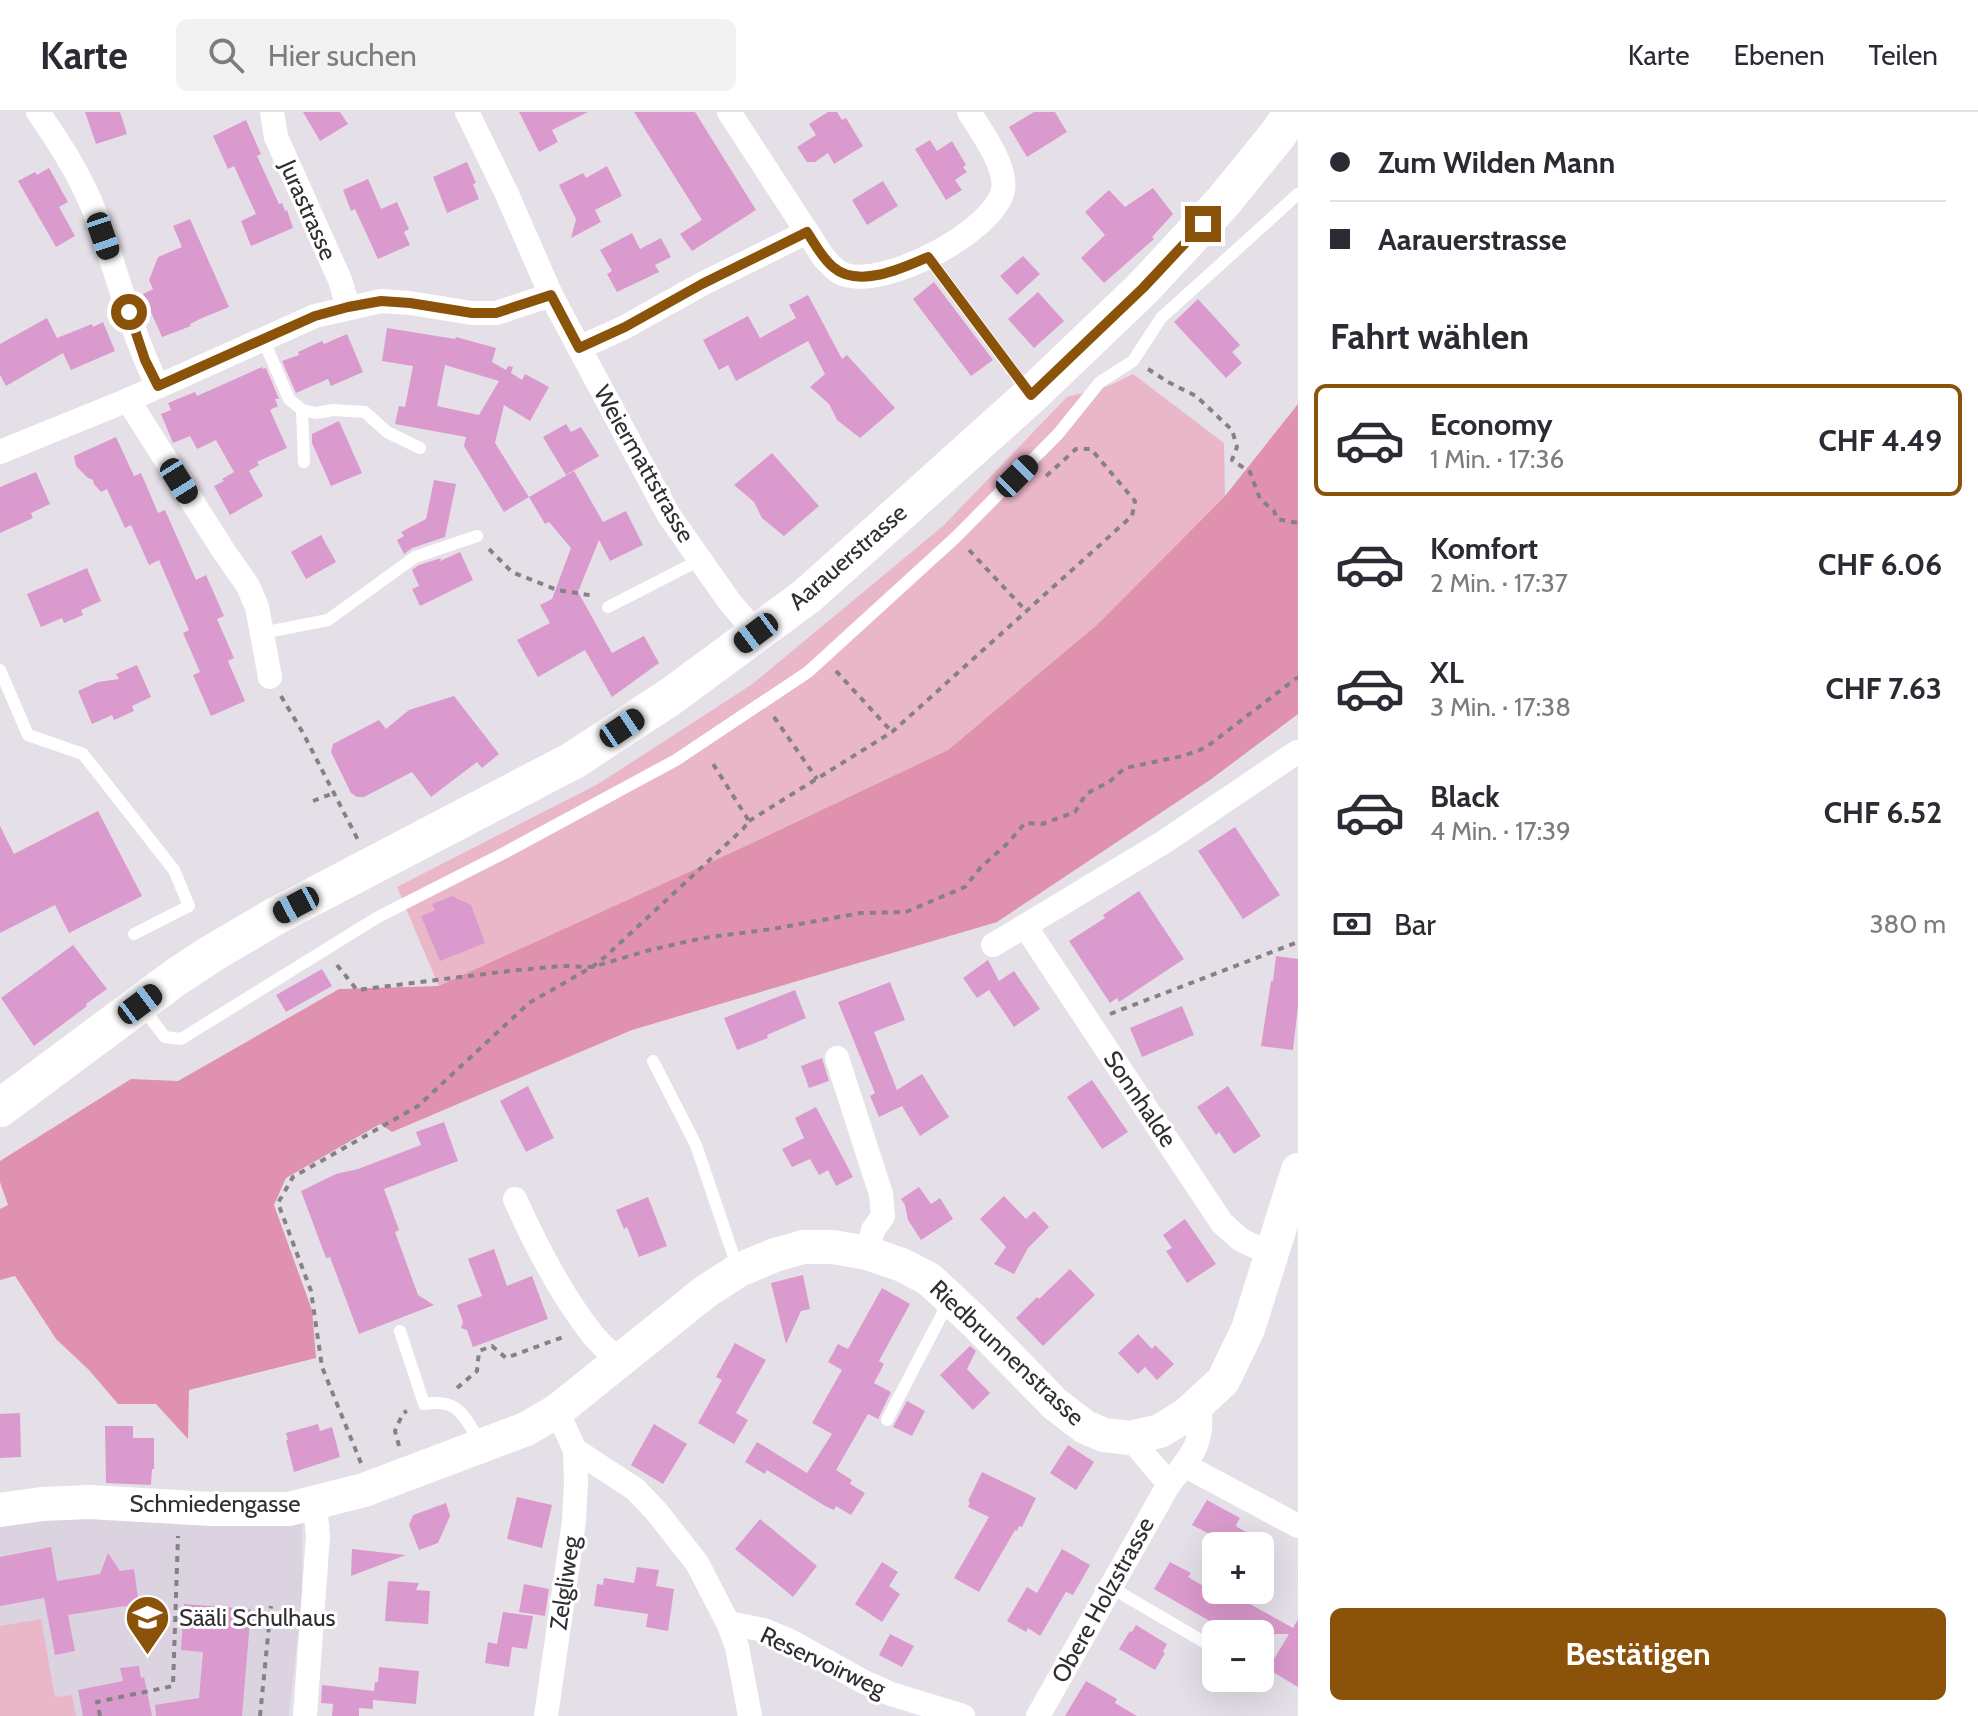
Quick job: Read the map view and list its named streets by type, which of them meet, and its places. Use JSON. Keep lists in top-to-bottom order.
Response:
{
  "streets": {
    "main road": ["Aarauerstrasse"],
    "street": [
      "Jurastrasse",
      "Weiermattstrasse",
      "Sonnhalde",
      "Riedbrunnenstrasse",
      "Schmiedengasse",
      "Zelgliweg",
      "Obere Holzstrasse",
      "Reservoirweg"
    ]
  },
  "crossings": [
    ["Weiermattstrasse", "Aarauerstrasse"],
    ["Sonnhalde", "Riedbrunnenstrasse"],
    ["Riedbrunnenstrasse", "Schmiedengasse"],
    ["Riedbrunnenstrasse", "Obere Holzstrasse"]
  ],
  "places": {
    "school or university": ["Sääli Schulhaus"]
  },
  "page": {
    "header": "Karte",
    "search": "Hier suchen",
    "nav": ["Karte", "Ebenen", "Teilen"],
    "banner": ["Zum Wilden Mann", "Aarauerstrasse"],
    "heading": "Fahrt wählen",
    "list": [
      {
        "name": "Economy",
        "note": "1 Min. · 17:36",
        "value": "CHF 4.49"
      },
      {
        "name": "Komfort",
        "note": "2 Min. · 17:37",
        "value": "CHF 6.06"
      },
      {
        "name": "XL",
        "note": "3 Min. · 17:38",
        "value": "CHF 7.63"
      },
      {
        "name": "Black",
        "note": "4 Min. · 17:39",
        "value": "CHF 6.52"
      }
    ],
    "pay": ["Bar", "380 m"],
    "map_buttons": ["+", "−"],
    "buttons": "Bestätigen"
  }
}
